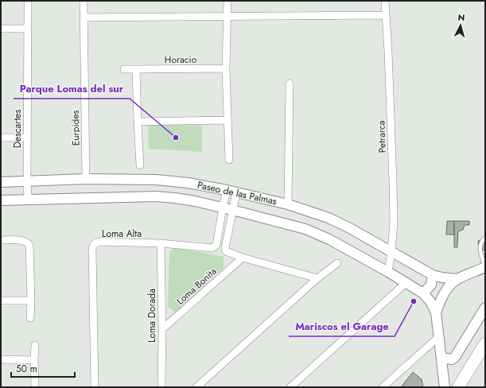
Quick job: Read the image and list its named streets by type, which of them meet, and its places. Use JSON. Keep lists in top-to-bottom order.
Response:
{
  "streets": {
    "street": [
      "Horacio",
      "Eurpides",
      "Descartes",
      "Petrarca",
      "Paseo de las Palmas",
      "Loma Alta",
      "Loma Bonita",
      "Loma Dorada"
    ]
  },
  "crossings": [
    ["Eurpides", "Paseo de las Palmas"],
    ["Descartes", "Paseo de las Palmas"],
    ["Petrarca", "Paseo de las Palmas"],
    ["Paseo de las Palmas", "Loma Alta"],
    ["Loma Alta", "Loma Bonita"],
    ["Loma Alta", "Loma Dorada"],
    ["Loma Bonita", "Loma Dorada"]
  ],
  "places": ["Parque Lomas del sur", "Mariscos el Garage"],
  "scale_bar": "50 m",
  "north": "top"
}
